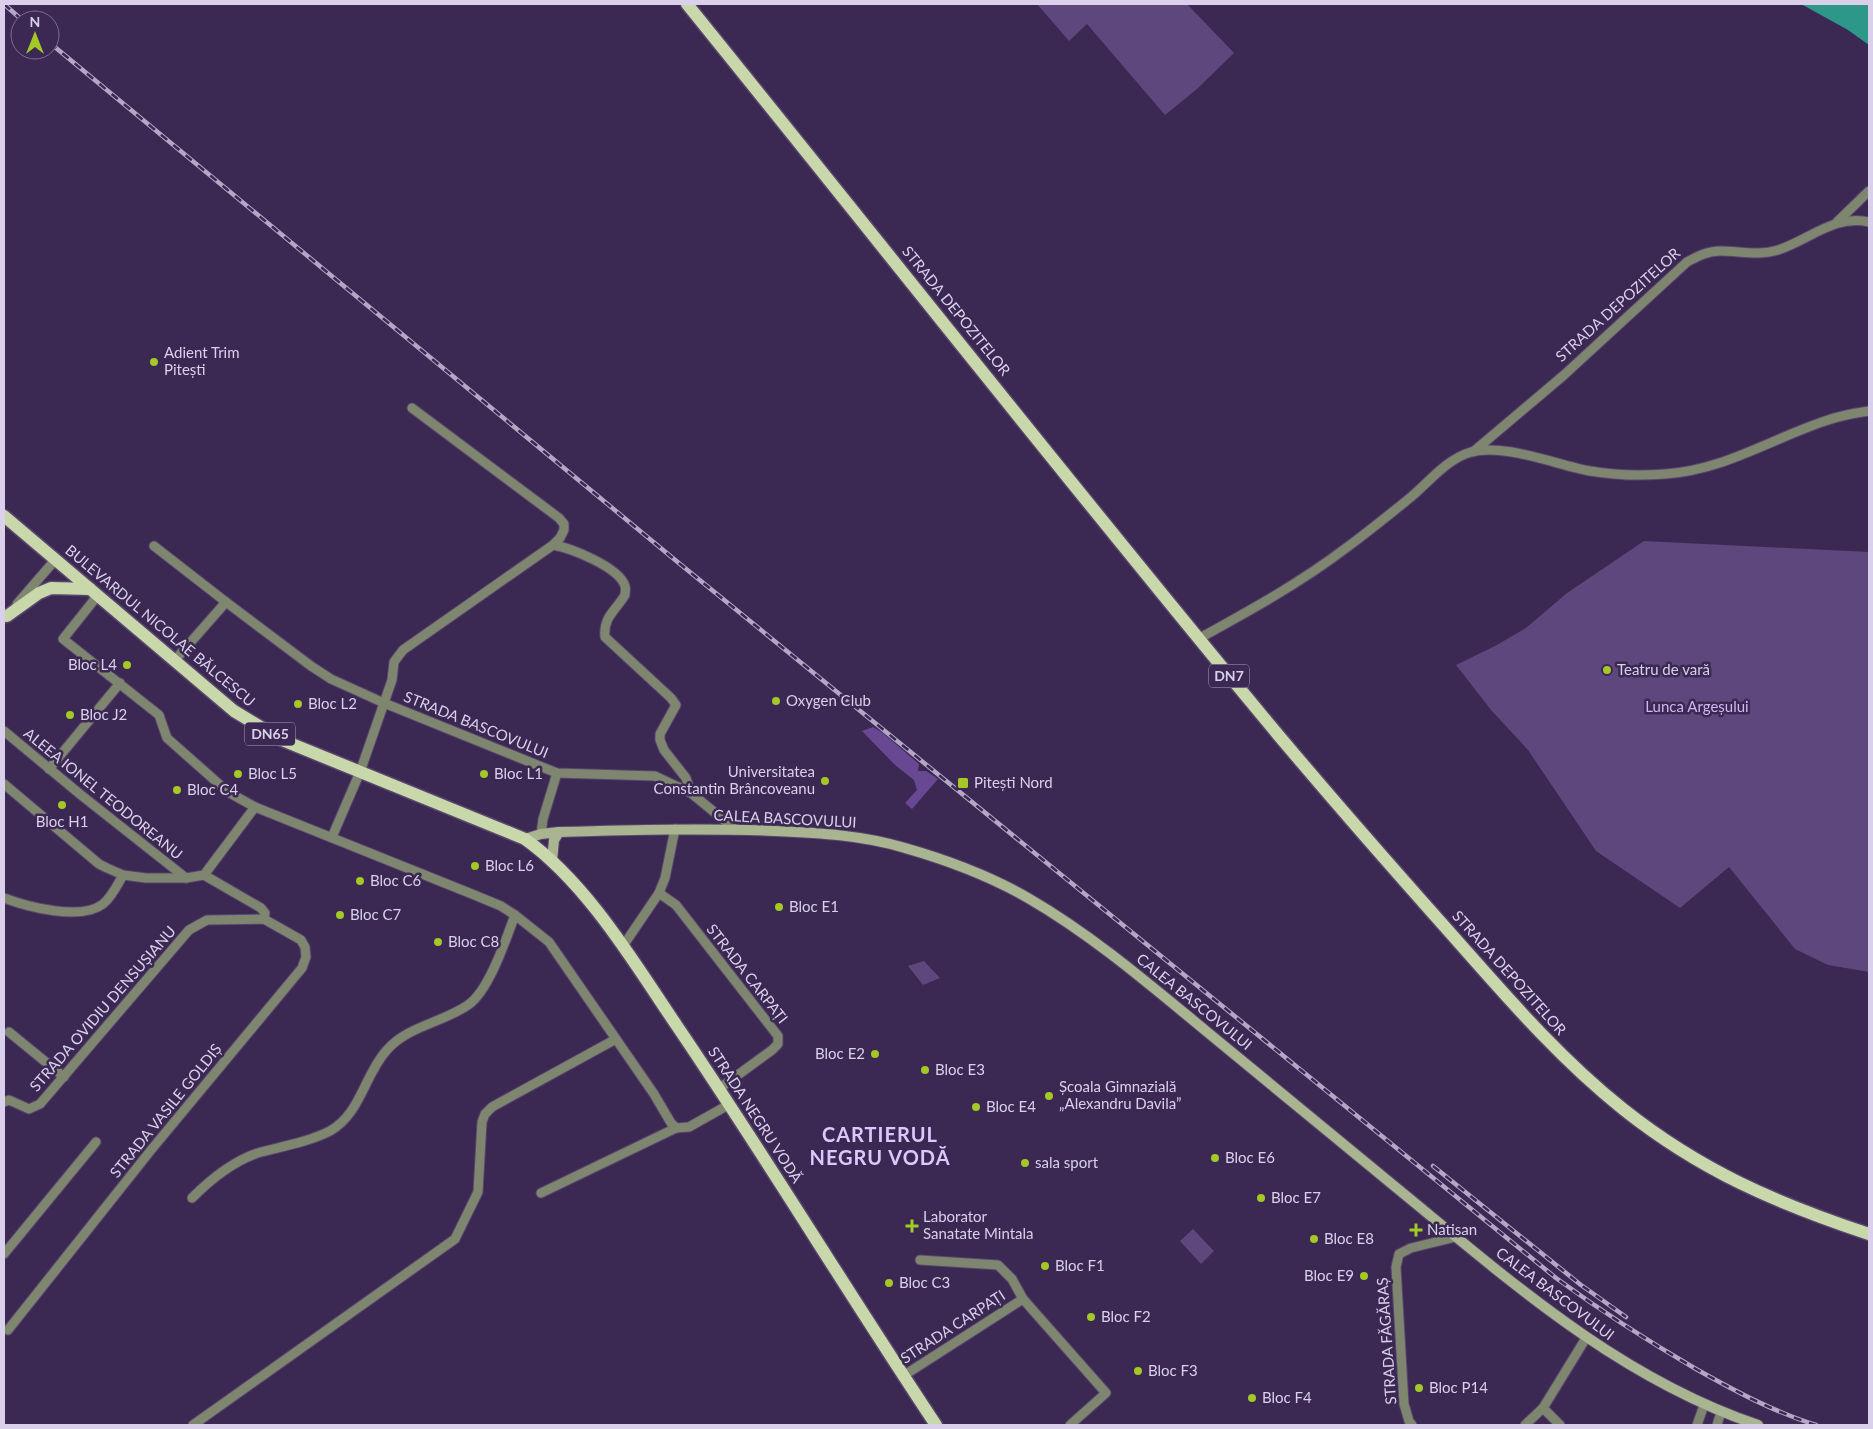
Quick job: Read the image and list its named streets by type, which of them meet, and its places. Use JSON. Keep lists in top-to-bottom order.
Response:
{
  "streets": {
    "main road": [
      "STRADA DEPOZITELOR",
      "BULEVARDUL NICOLAE BĂLCESCU",
      "DN7",
      "DN65",
      "STRADA NEGRU VODĂ"
    ],
    "street": [
      "STRADA BASCOVULUI",
      "ALEEA IONEL TEODOREANU",
      "CALEA BASCOVULUI",
      "STRADA CARPAȚI",
      "STRADA OVIDIU DENSUȘIANU",
      "STRADA VASILE GOLDIȘ",
      "STRADA FĂGĂRAȘ"
    ]
  },
  "crossings": [
    ["BULEVARDUL NICOLAE BĂLCESCU", "CALEA BASCOVULUI"],
    ["BULEVARDUL NICOLAE BĂLCESCU", "STRADA NEGRU VODĂ"],
    ["STRADA BASCOVULUI", "CALEA BASCOVULUI"],
    ["CALEA BASCOVULUI", "STRADA NEGRU VODĂ"],
    ["CALEA BASCOVULUI", "STRADA FĂGĂRAȘ"],
    ["STRADA CARPAȚI", "STRADA NEGRU VODĂ"],
    ["STRADA OVIDIU DENSUȘIANU", "STRADA VASILE GOLDIȘ"]
  ],
  "districts": ["CARTIERUL NEGRU VODĂ"],
  "parks": ["Lunca Argeșului"],
  "places": {
    "other": [
      "Adient Trim Pitești",
      "Bloc L4",
      "Teatru de vară",
      "Oxygen Club",
      "Bloc L2",
      "Bloc J2",
      "Bloc L5",
      "Bloc L1",
      "Universitatea Constantin Brâncoveanu",
      "Bloc C4",
      "Bloc H1",
      "Bloc L6",
      "Bloc C6",
      "Bloc E1",
      "Bloc C7",
      "Bloc C8",
      "Bloc E2",
      "Bloc E3",
      "Școala Gimnazială „Alexandru Davila”",
      "Bloc E4",
      "Bloc E6",
      "sala sport",
      "Bloc E7",
      "Bloc E8",
      "Bloc F1",
      "Bloc E9",
      "Bloc C3",
      "Bloc F2",
      "Bloc F3",
      "Bloc P14",
      "Bloc F4"
    ],
    "transit": ["Pitești Nord"],
    "health": ["Laborator Sanatate Mintala", "Natisan"]
  },
  "north": "top"
}
